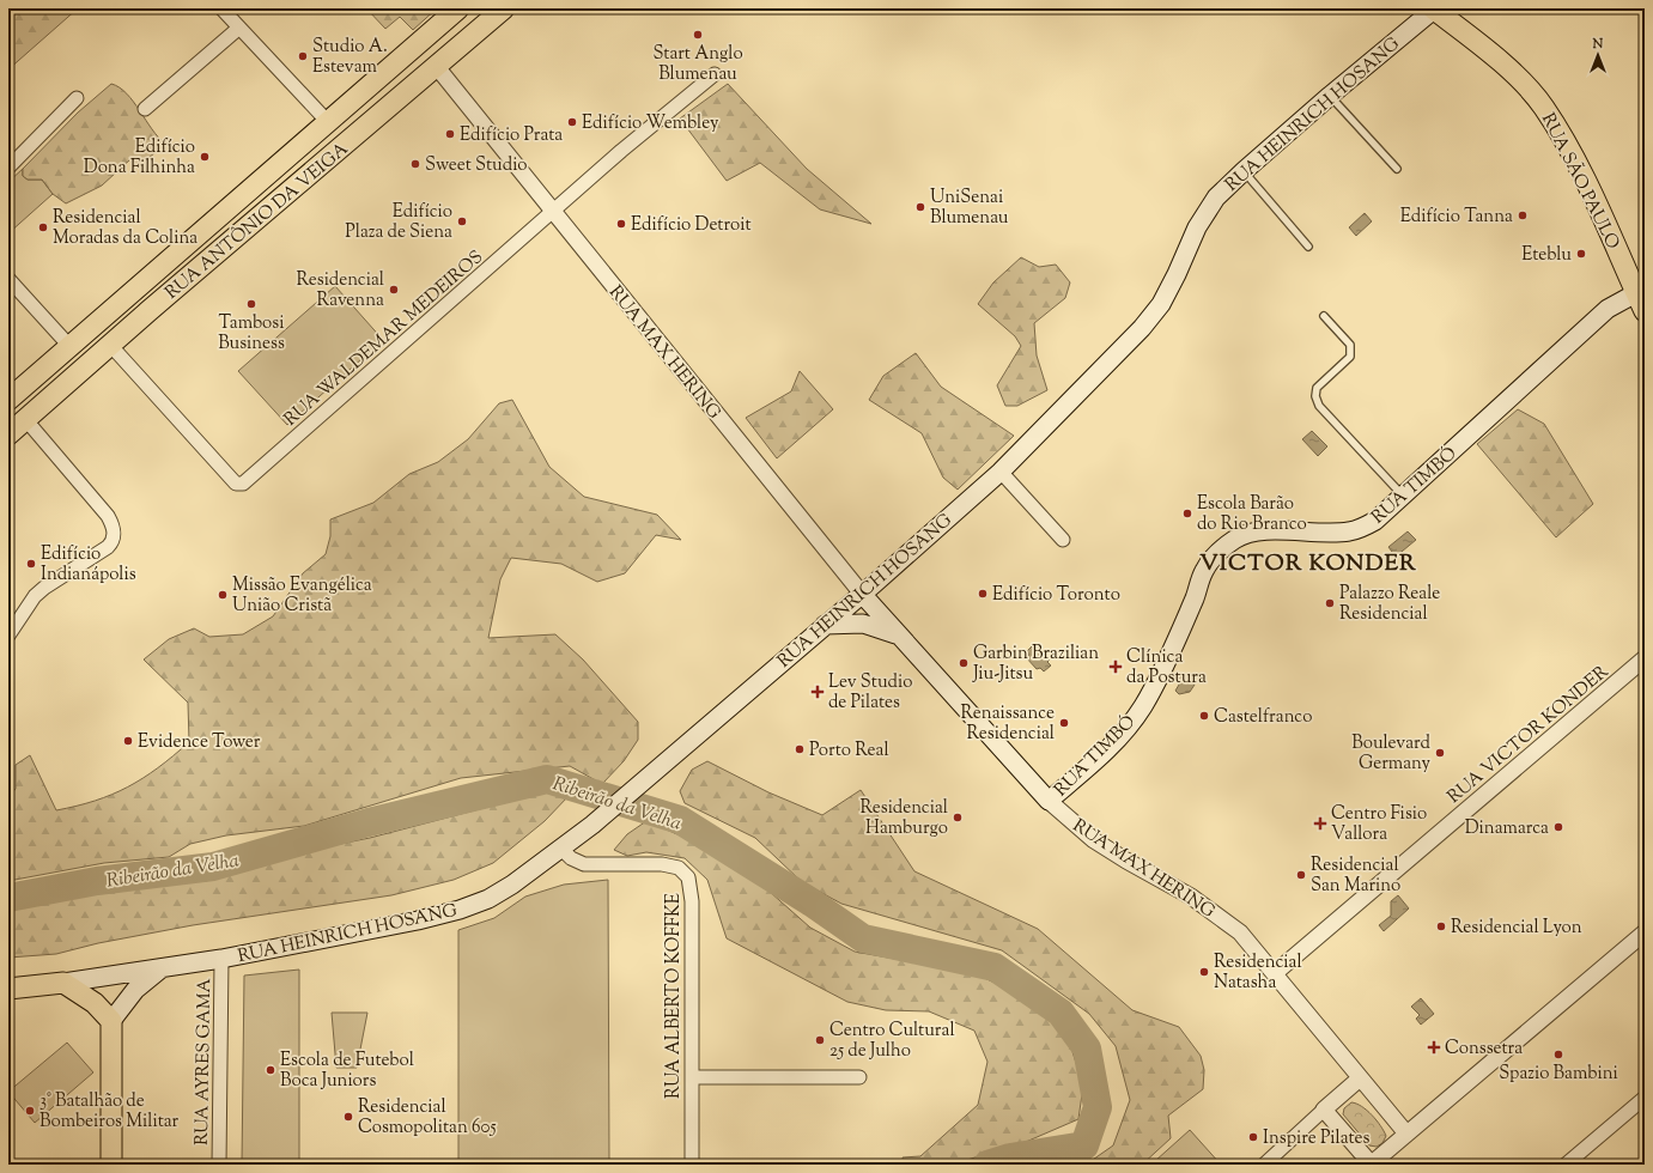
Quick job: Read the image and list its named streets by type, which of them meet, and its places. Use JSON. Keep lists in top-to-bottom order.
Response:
{
  "streets": {
    "main road": [
      "RUA HEINRICH HOSANG",
      "RUA SÃO PAULO",
      "RUA ANTÔNIO DA VEIGA",
      "RUA MAX HERING",
      "RUA TIMBÓ"
    ],
    "street": [
      "RUA WALDEMAR MEDEIROS",
      "RUA VICTOR KONDER",
      "RUA ALBERTO KOFFKE",
      "RUA AYRES GAMA"
    ]
  },
  "crossings": [
    ["RUA HEINRICH HOSANG", "RUA SÃO PAULO"],
    ["RUA HEINRICH HOSANG", "RUA MAX HERING"],
    ["RUA HEINRICH HOSANG", "RUA ALBERTO KOFFKE"],
    ["RUA HEINRICH HOSANG", "RUA AYRES GAMA"],
    ["RUA SÃO PAULO", "RUA TIMBÓ"],
    ["RUA ANTÔNIO DA VEIGA", "RUA WALDEMAR MEDEIROS"],
    ["RUA ANTÔNIO DA VEIGA", "RUA MAX HERING"],
    ["RUA WALDEMAR MEDEIROS", "RUA MAX HERING"],
    ["RUA MAX HERING", "RUA TIMBÓ"],
    ["RUA MAX HERING", "RUA VICTOR KONDER"]
  ],
  "districts": ["VICTOR KONDER"],
  "water": ["Ribeirão da Velha"],
  "places": {
    "other": [
      "Start Anglo Blumenau",
      "Studio A. Estevam",
      "Edifício Wembley",
      "Edifício Prata",
      "Edifício Dona Filhinha",
      "Sweet Studio",
      "UniSenai Blumenau",
      "Edifício Tanna",
      "Edifício Plaza de Siena",
      "Edifício Detroit",
      "Residencial Moradas da Colina",
      "Eteblu",
      "Residencial Ravenna",
      "Tambosi Business",
      "Escola Barão do Rio Branco",
      "Edifício Indianápolis",
      "Edifício Toronto",
      "Missão Evangélica União Cristã",
      "Palazzo Reale Residencial",
      "Garbin Brazilian Jiu-Jitsu",
      "Castelfranco",
      "Renaissance Residencial",
      "Evidence Tower",
      "Porto Real",
      "Boulevard Germany",
      "Residencial Hamburgo",
      "Dinamarca",
      "Residencial San Marino",
      "Residencial Lyon",
      "Residencial Natasha",
      "Centro Cultural 25 de Julho",
      "Spazio Bambini",
      "Escola de Futebol Boca Juniors",
      "3° Batalhão de Bombeiros Militar",
      "Residencial Cosmopolitan 605",
      "Inspire Pilates"
    ],
    "health": [
      "Clínica da Postura",
      "Lev Studio de Pilates",
      "Centro Fisio Vallora",
      "Conssetra"
    ]
  },
  "north": "top"
}
